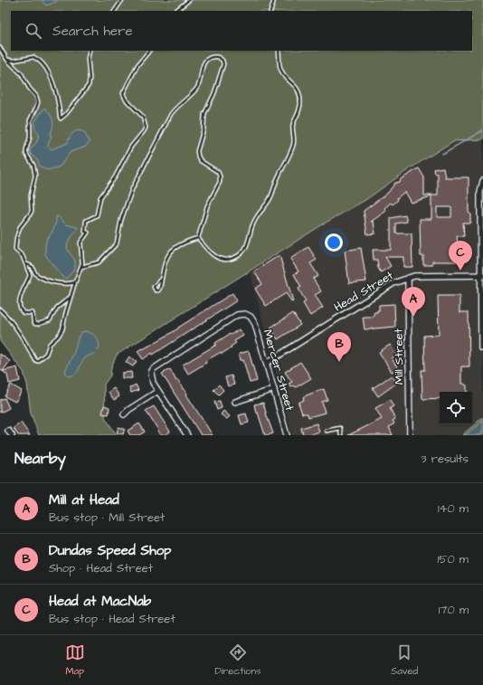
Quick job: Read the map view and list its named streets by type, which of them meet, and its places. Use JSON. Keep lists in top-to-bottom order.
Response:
{
  "streets": {
    "street": ["Head Street", "Mill Street", "Mercer Street"]
  },
  "crossings": [
    ["Head Street", "Mill Street"],
    ["Head Street", "Mercer Street"]
  ],
  "page": {
    "search": "Search here",
    "pins": ["C", "A", "B"],
    "heading": ["Nearby", "3 results"],
    "list": [
      {
        "mark": "A",
        "name": "Mill at Head",
        "note": "Bus stop · Mill Street",
        "value": "140 m"
      },
      {
        "mark": "B",
        "name": "Dundas Speed Shop",
        "note": "Shop · Head Street",
        "value": "150 m"
      },
      {
        "mark": "C",
        "name": "Head at MacNab",
        "note": "Bus stop · Head Street",
        "value": "170 m"
      }
    ],
    "nav": ["Map", "Directions", "Saved"]
  }
}
